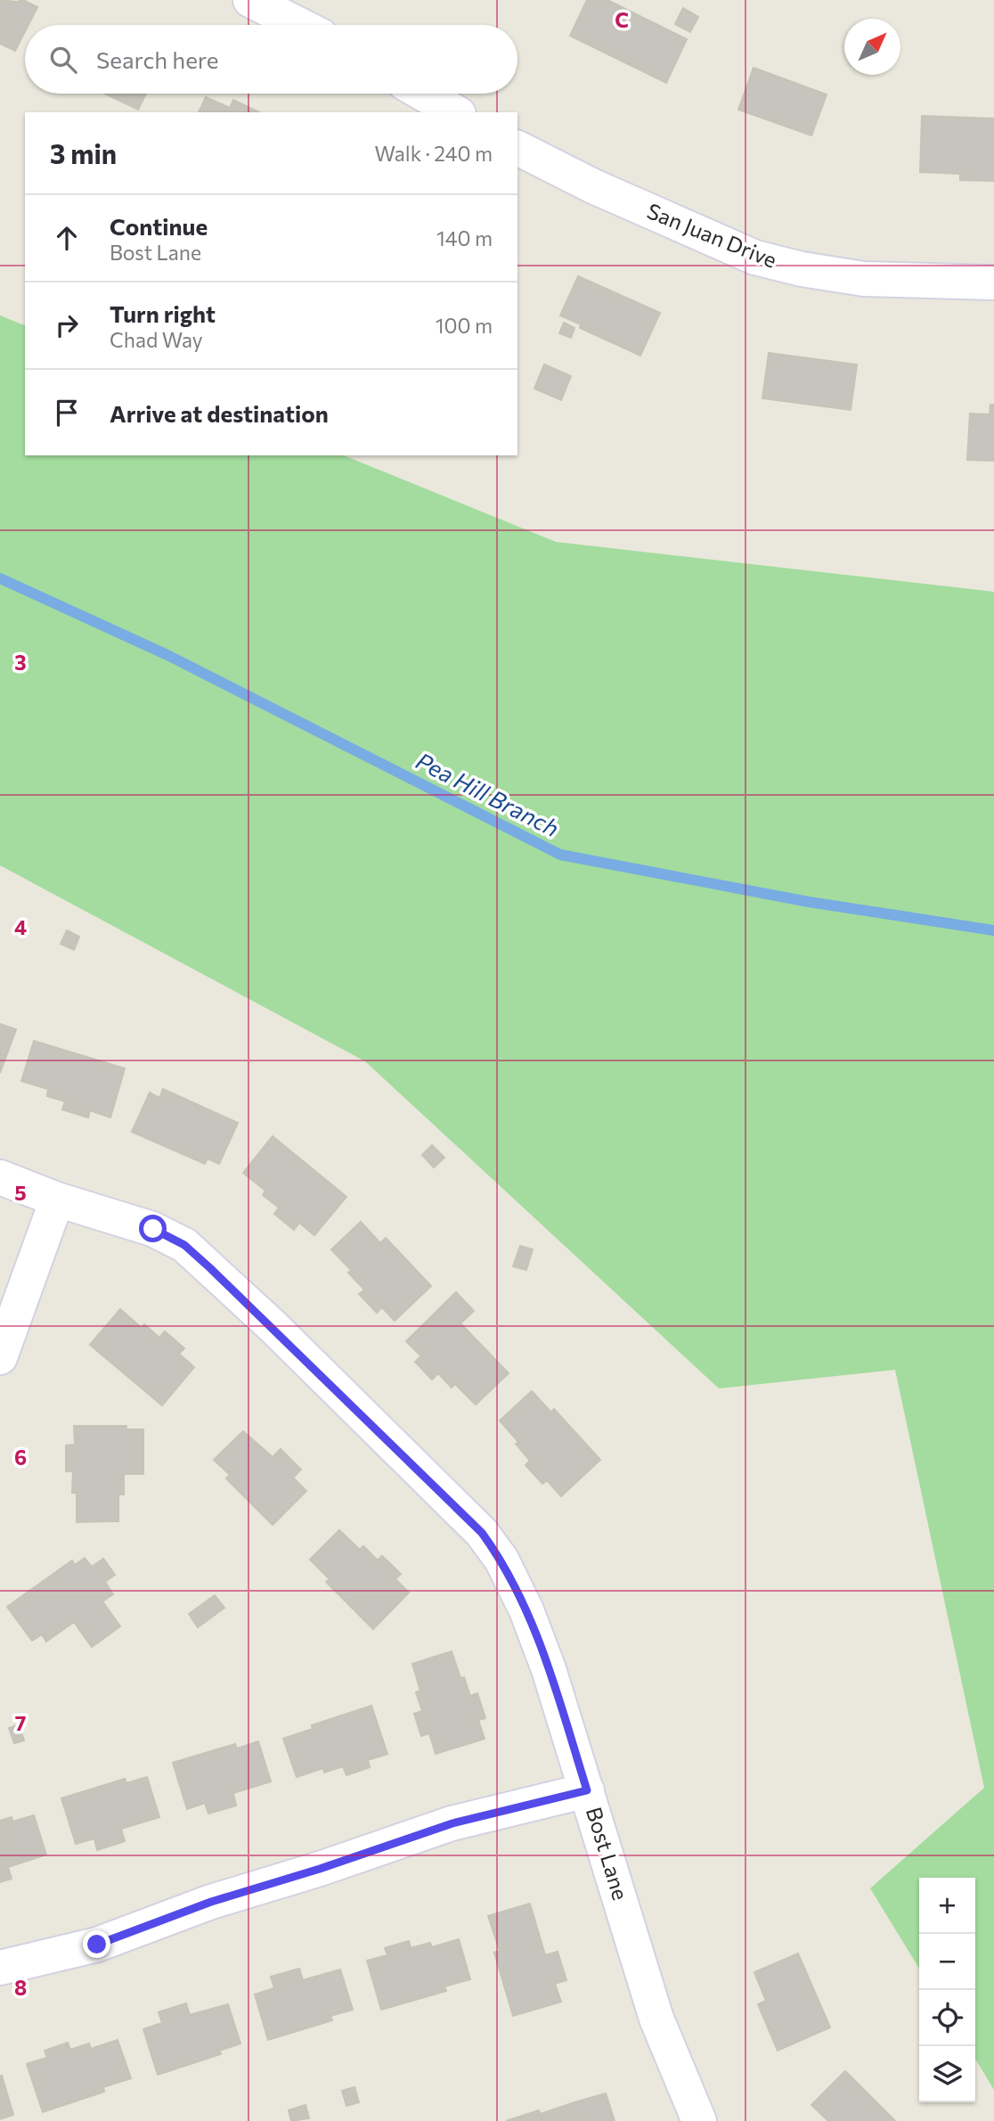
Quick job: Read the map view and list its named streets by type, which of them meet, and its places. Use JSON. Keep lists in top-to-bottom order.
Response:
{
  "streets": {
    "street": ["San Juan Drive", "Bost Lane"]
  },
  "water": ["Pea Hill Branch"],
  "north": "top right",
  "page": {
    "search": "Search here",
    "heading": ["3 min", "Walk · 240 m"],
    "list": [
      ["Continue", "Bost Lane", "140 m"],
      ["Turn right", "Chad Way", "100 m"],
      "Arrive at destination"
    ],
    "map_buttons": ["+", "−"]
  },
  "grid": {
    "columns": ["C"],
    "rows": [
      "3",
      "4",
      "5",
      "6",
      "7",
      "8"
    ]
  }
}
